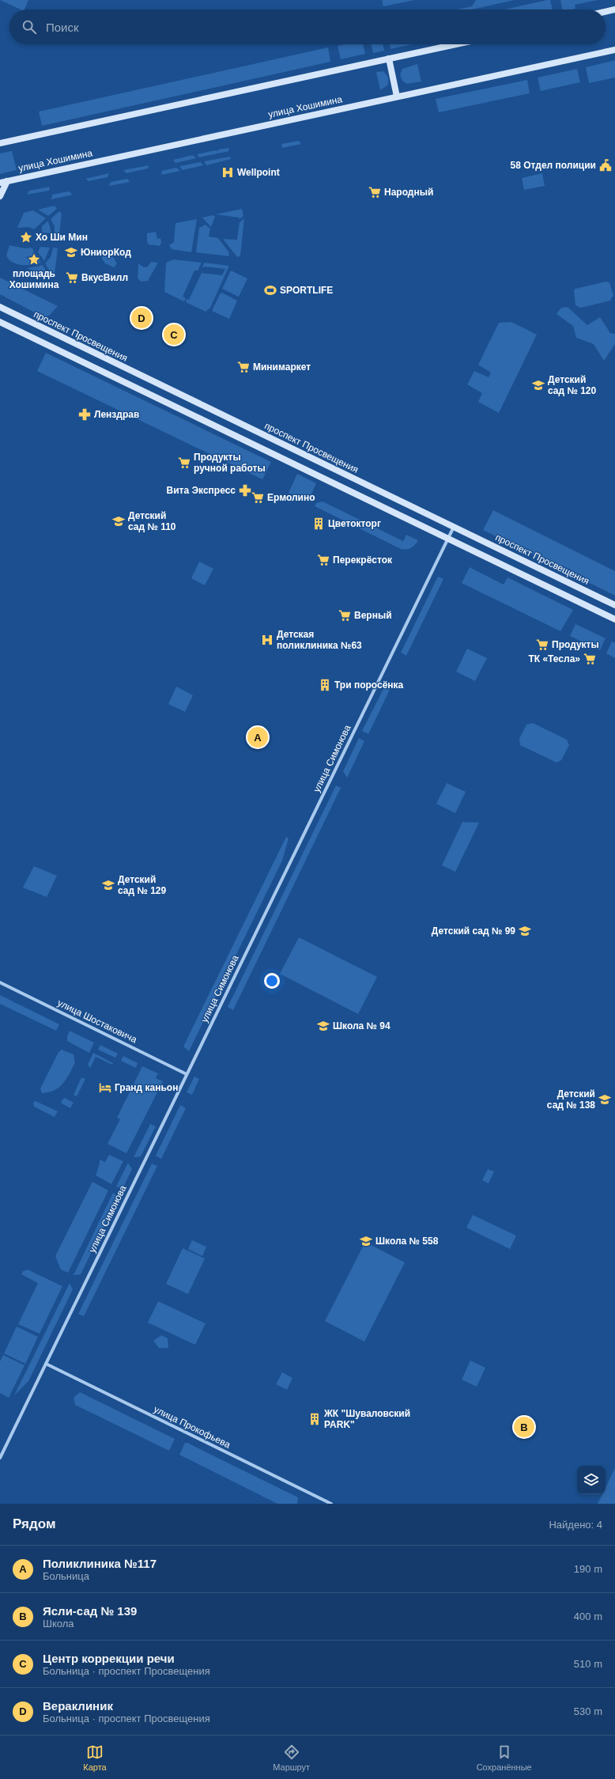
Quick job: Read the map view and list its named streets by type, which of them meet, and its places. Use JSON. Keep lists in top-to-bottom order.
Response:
{
  "streets": {
    "main road": ["улица Хошимина", "проспект Просвещения"],
    "street": ["улица Симонова", "улица Шостаковича", "улица Прокофьева"]
  },
  "crossings": [
    ["проспект Просвещения", "улица Симонова"],
    ["улица Симонова", "улица Шостаковича"],
    ["улица Симонова", "улица Прокофьева"]
  ],
  "places": {
    "public building": ["58 Отдел полиции"],
    "hospital": ["Wellpoint", "Детская поликлиника №63"],
    "supermarket": [
      "Народный",
      "ВкусВилл",
      "Минимаркет",
      "Продукты ручной работы",
      "Ермолино",
      "Перекрёсток",
      "Верный",
      "Продукты",
      "ТК «Тесла»"
    ],
    "place": ["Хо Ши Мин", "площадь Хошимина"],
    "school or university": [
      "ЮниорКод",
      "Детский сад № 120",
      "Детский сад № 110",
      "Детский сад № 129",
      "Детский сад № 99",
      "Школа № 94",
      "Детский сад № 138",
      "Школа № 558"
    ],
    "sports": ["SPORTLIFE"],
    "pharmacy": ["Ленздрав", "Вита Экспресс"],
    "building": ["Цветокторг", "Три поросёнка", "ЖК \"Шуваловский PARK\""],
    "hotel": ["Гранд каньон"]
  },
  "page": {
    "search": "Поиск",
    "pins": [
      "D",
      "C",
      "A",
      "B"
    ],
    "heading": ["Рядом", "Найдено: 4"],
    "list": [
      {
        "mark": "A",
        "name": "Поликлиника №117",
        "note": "Больница",
        "value": "190 m"
      },
      {
        "mark": "B",
        "name": "Ясли-сад № 139",
        "note": "Школа",
        "value": "400 m"
      },
      {
        "mark": "C",
        "name": "Центр коррекции речи",
        "note": "Больница · проспект Просвещения",
        "value": "510 m"
      },
      {
        "mark": "D",
        "name": "Вераклиник",
        "note": "Больница · проспект Просвещения",
        "value": "530 m"
      }
    ],
    "nav": ["Карта", "Маршрут", "Сохранённые"]
  }
}
